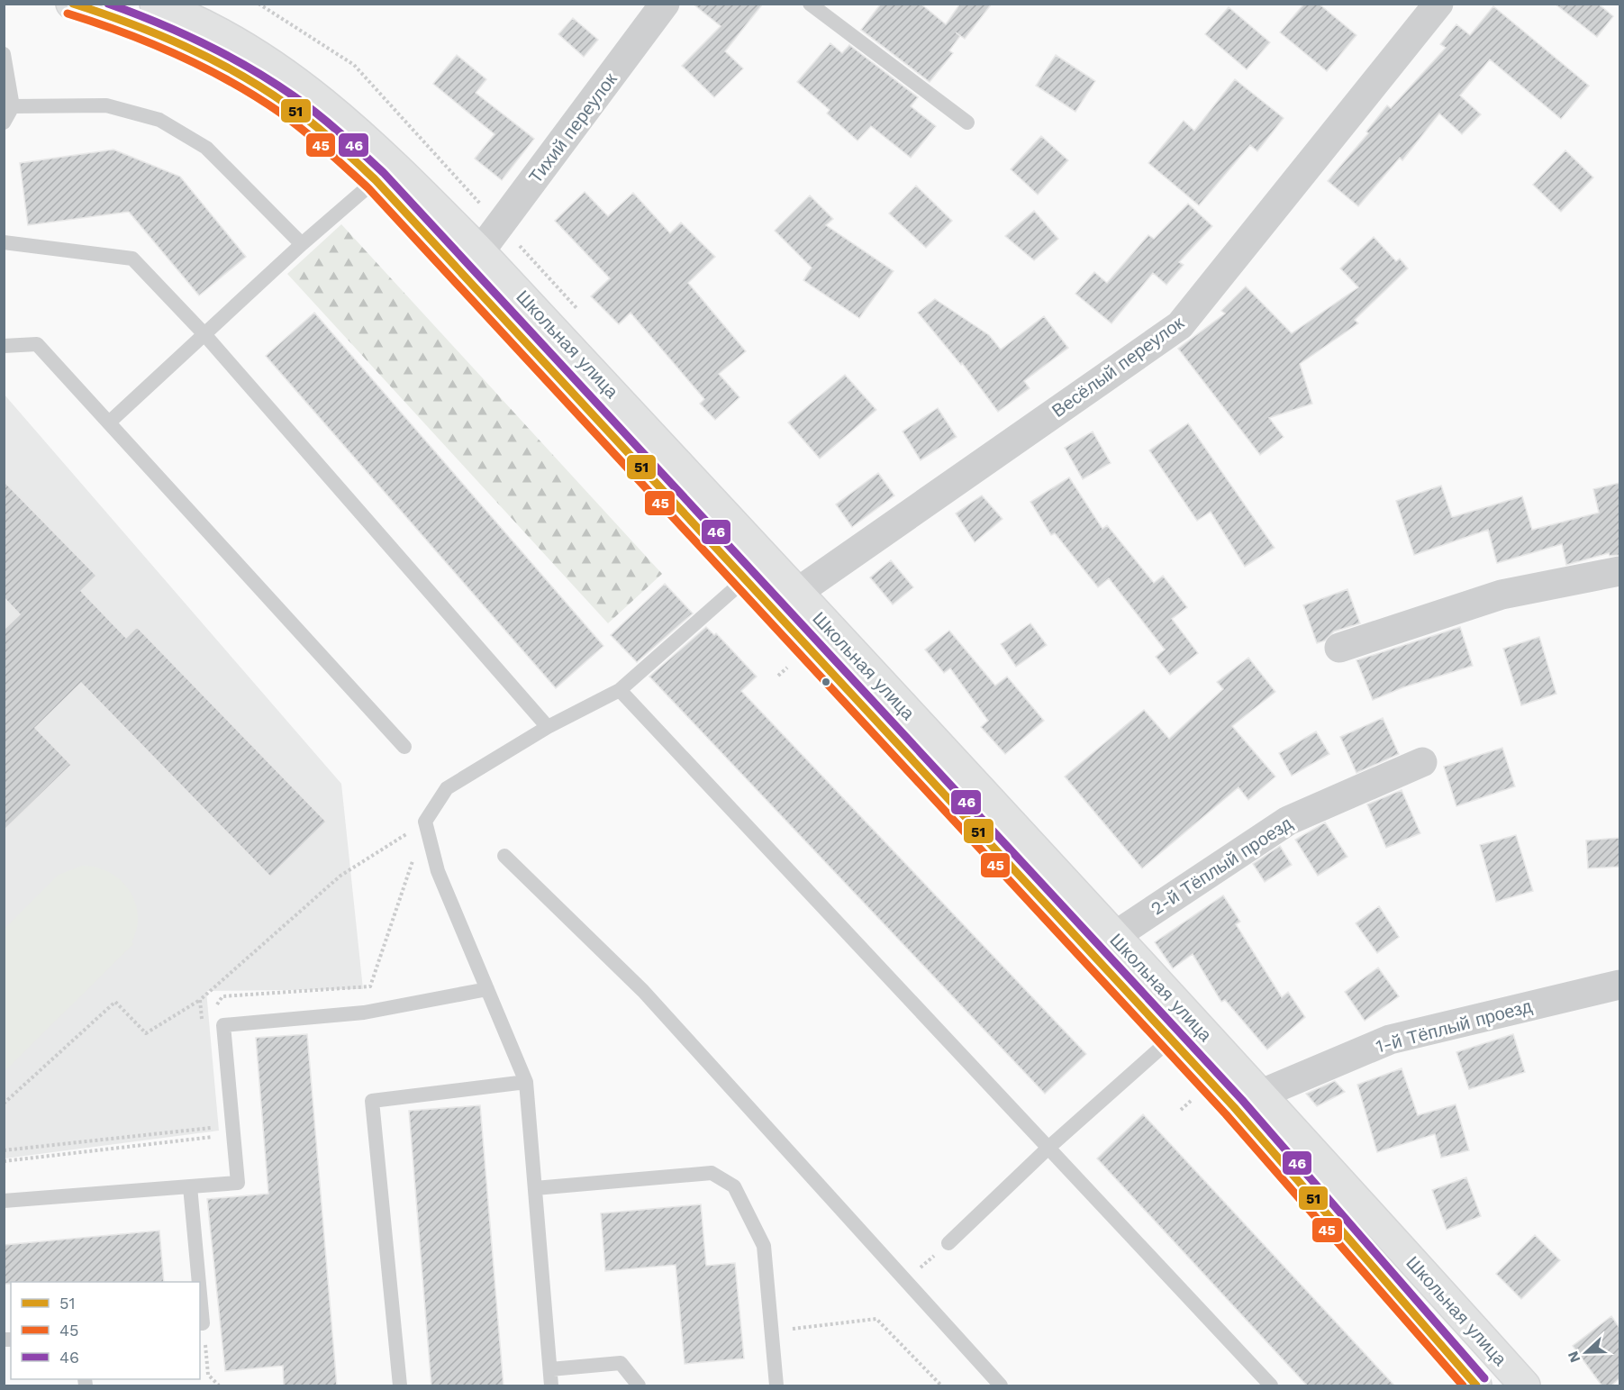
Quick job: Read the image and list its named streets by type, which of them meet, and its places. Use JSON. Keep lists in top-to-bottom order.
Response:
{
  "streets": {
    "main road": ["Школьная улица"],
    "street": [
      "Тихий переулок",
      "Весёлый переулок",
      "2-й Тёплый проезд",
      "1-й Тёплый проезд"
    ]
  },
  "crossings": [
    ["Тихий переулок", "Школьная улица"],
    ["Школьная улица", "Весёлый переулок"],
    ["Школьная улица", "2-й Тёплый проезд"],
    ["Школьная улица", "1-й Тёплый проезд"]
  ],
  "lines": ["transit line 51", "transit line 46", "transit line 45"],
  "legend": ["51", "45", "46"],
  "north": "left"
}
